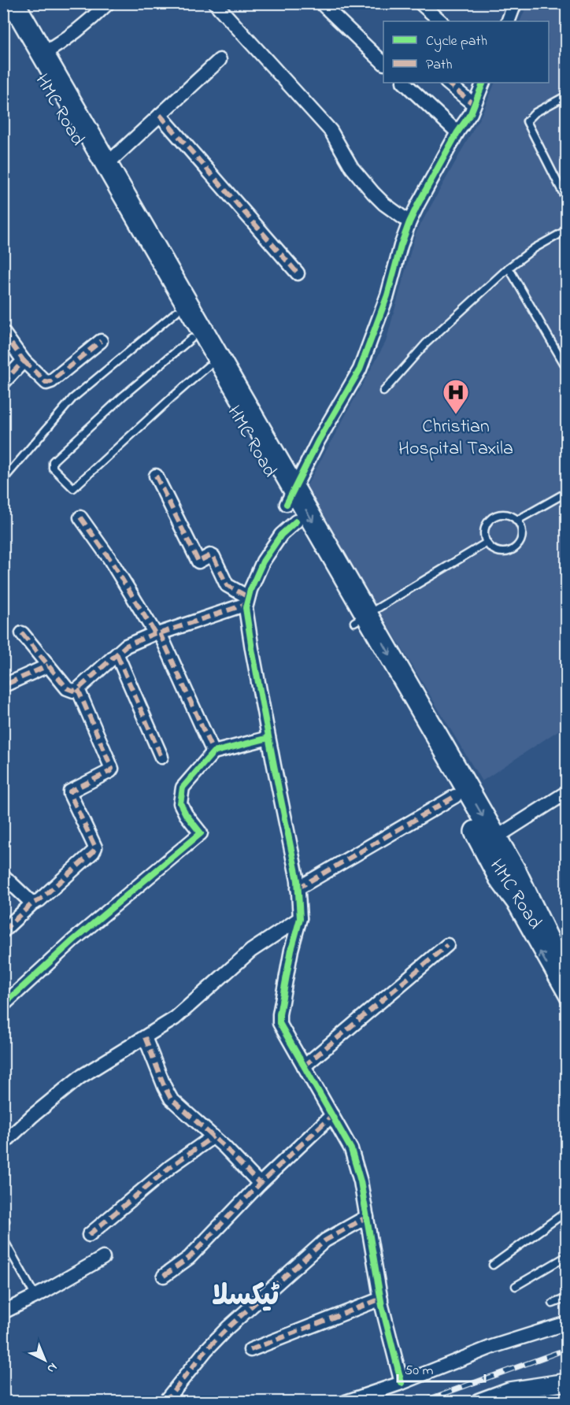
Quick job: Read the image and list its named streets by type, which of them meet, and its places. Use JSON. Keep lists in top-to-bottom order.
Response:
{
  "streets": {
    "main road": ["HMC Road"]
  },
  "districts": ["ٹیکسلا"],
  "places": {
    "hospital": ["Christian Hospital Taxila"]
  },
  "legend": ["Cycle path", "Path"],
  "scale_bar": "50 m",
  "north": "bottom right"
}
